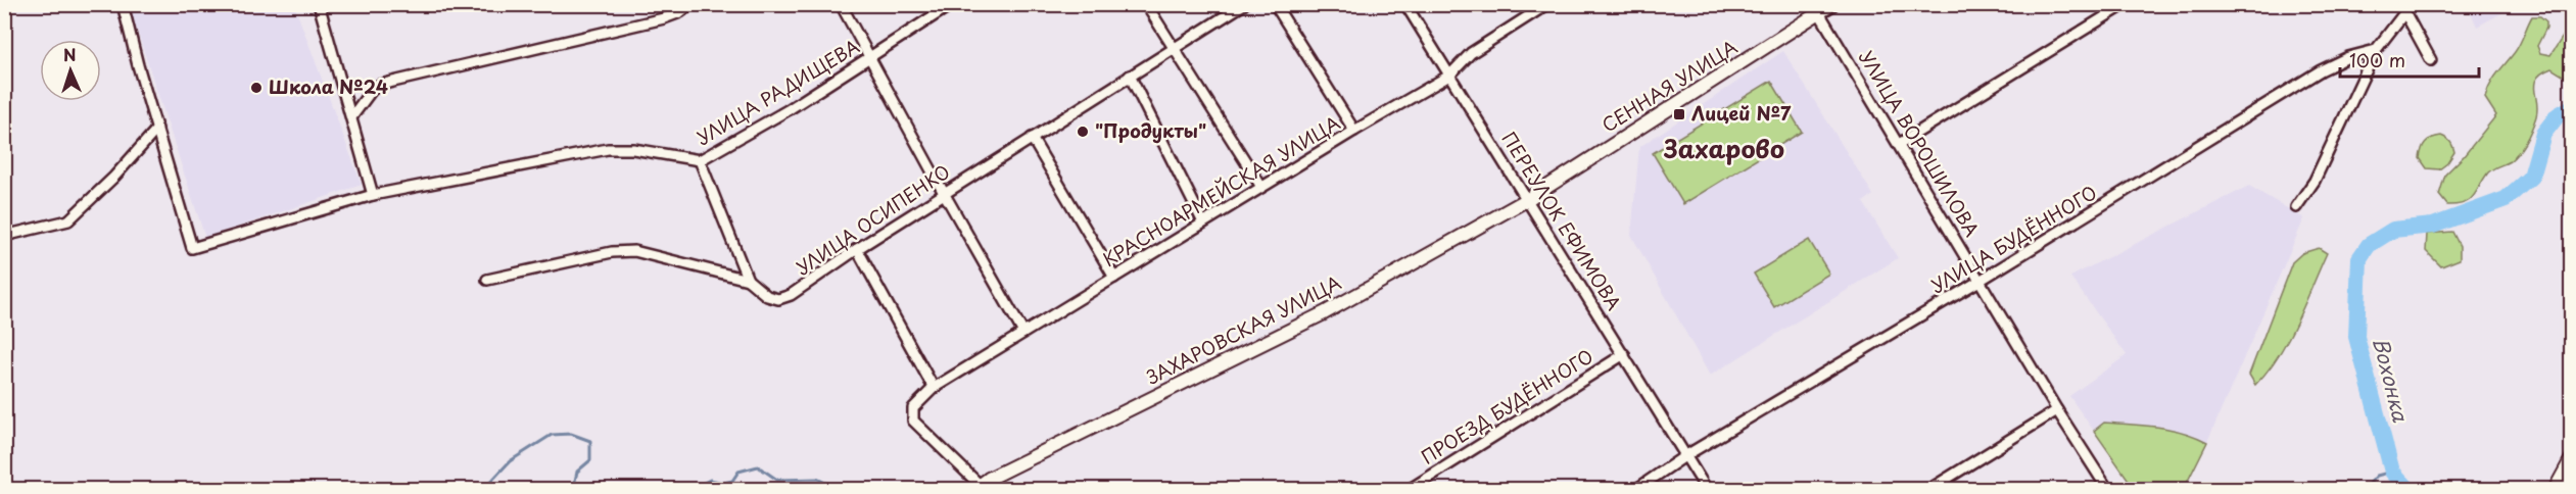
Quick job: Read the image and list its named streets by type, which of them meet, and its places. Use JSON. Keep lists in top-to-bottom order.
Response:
{
  "streets": {
    "street": [
      "СЕННАЯ УЛИЦА",
      "УЛИЦА РАДИЩЕВА",
      "УЛИЦА ВОРОШИЛОВА",
      "КРАСНОАРМЕЙСКАЯ УЛИЦА",
      "УЛИЦА ОСИПЕНКО",
      "ПЕРЕУЛОК ЕФИМОВА",
      "УЛИЦА БУДЁННОГО",
      "ЗАХАРОВСКАЯ УЛИЦА",
      "ПРОЕЗД БУДЁННОГО"
    ]
  },
  "crossings": [
    ["СЕННАЯ УЛИЦА", "УЛИЦА ВОРОШИЛОВА"],
    ["СЕННАЯ УЛИЦА", "ПЕРЕУЛОК ЕФИМОВА"],
    ["СЕННАЯ УЛИЦА", "ЗАХАРОВСКАЯ УЛИЦА"],
    ["УЛИЦА РАДИЩЕВА", "УЛИЦА ОСИПЕНКО"],
    ["УЛИЦА ВОРОШИЛОВА", "УЛИЦА БУДЁННОГО"],
    ["КРАСНОАРМЕЙСКАЯ УЛИЦА", "ПЕРЕУЛОК ЕФИМОВА"],
    ["КРАСНОАРМЕЙСКАЯ УЛИЦА", "ЗАХАРОВСКАЯ УЛИЦА"],
    ["ПЕРЕУЛОК ЕФИМОВА", "УЛИЦА БУДЁННОГО"],
    ["ПЕРЕУЛОК ЕФИМОВА", "ЗАХАРОВСКАЯ УЛИЦА"],
    ["ПЕРЕУЛОК ЕФИМОВА", "ПРОЕЗД БУДЁННОГО"]
  ],
  "districts": ["Захарово"],
  "water": ["Вохонка"],
  "places": {
    "other": ["Школа №24", "\"Продукты\""],
    "transit": ["Лицей №7"]
  },
  "scale_bar": "100 m",
  "north": "top"
}
